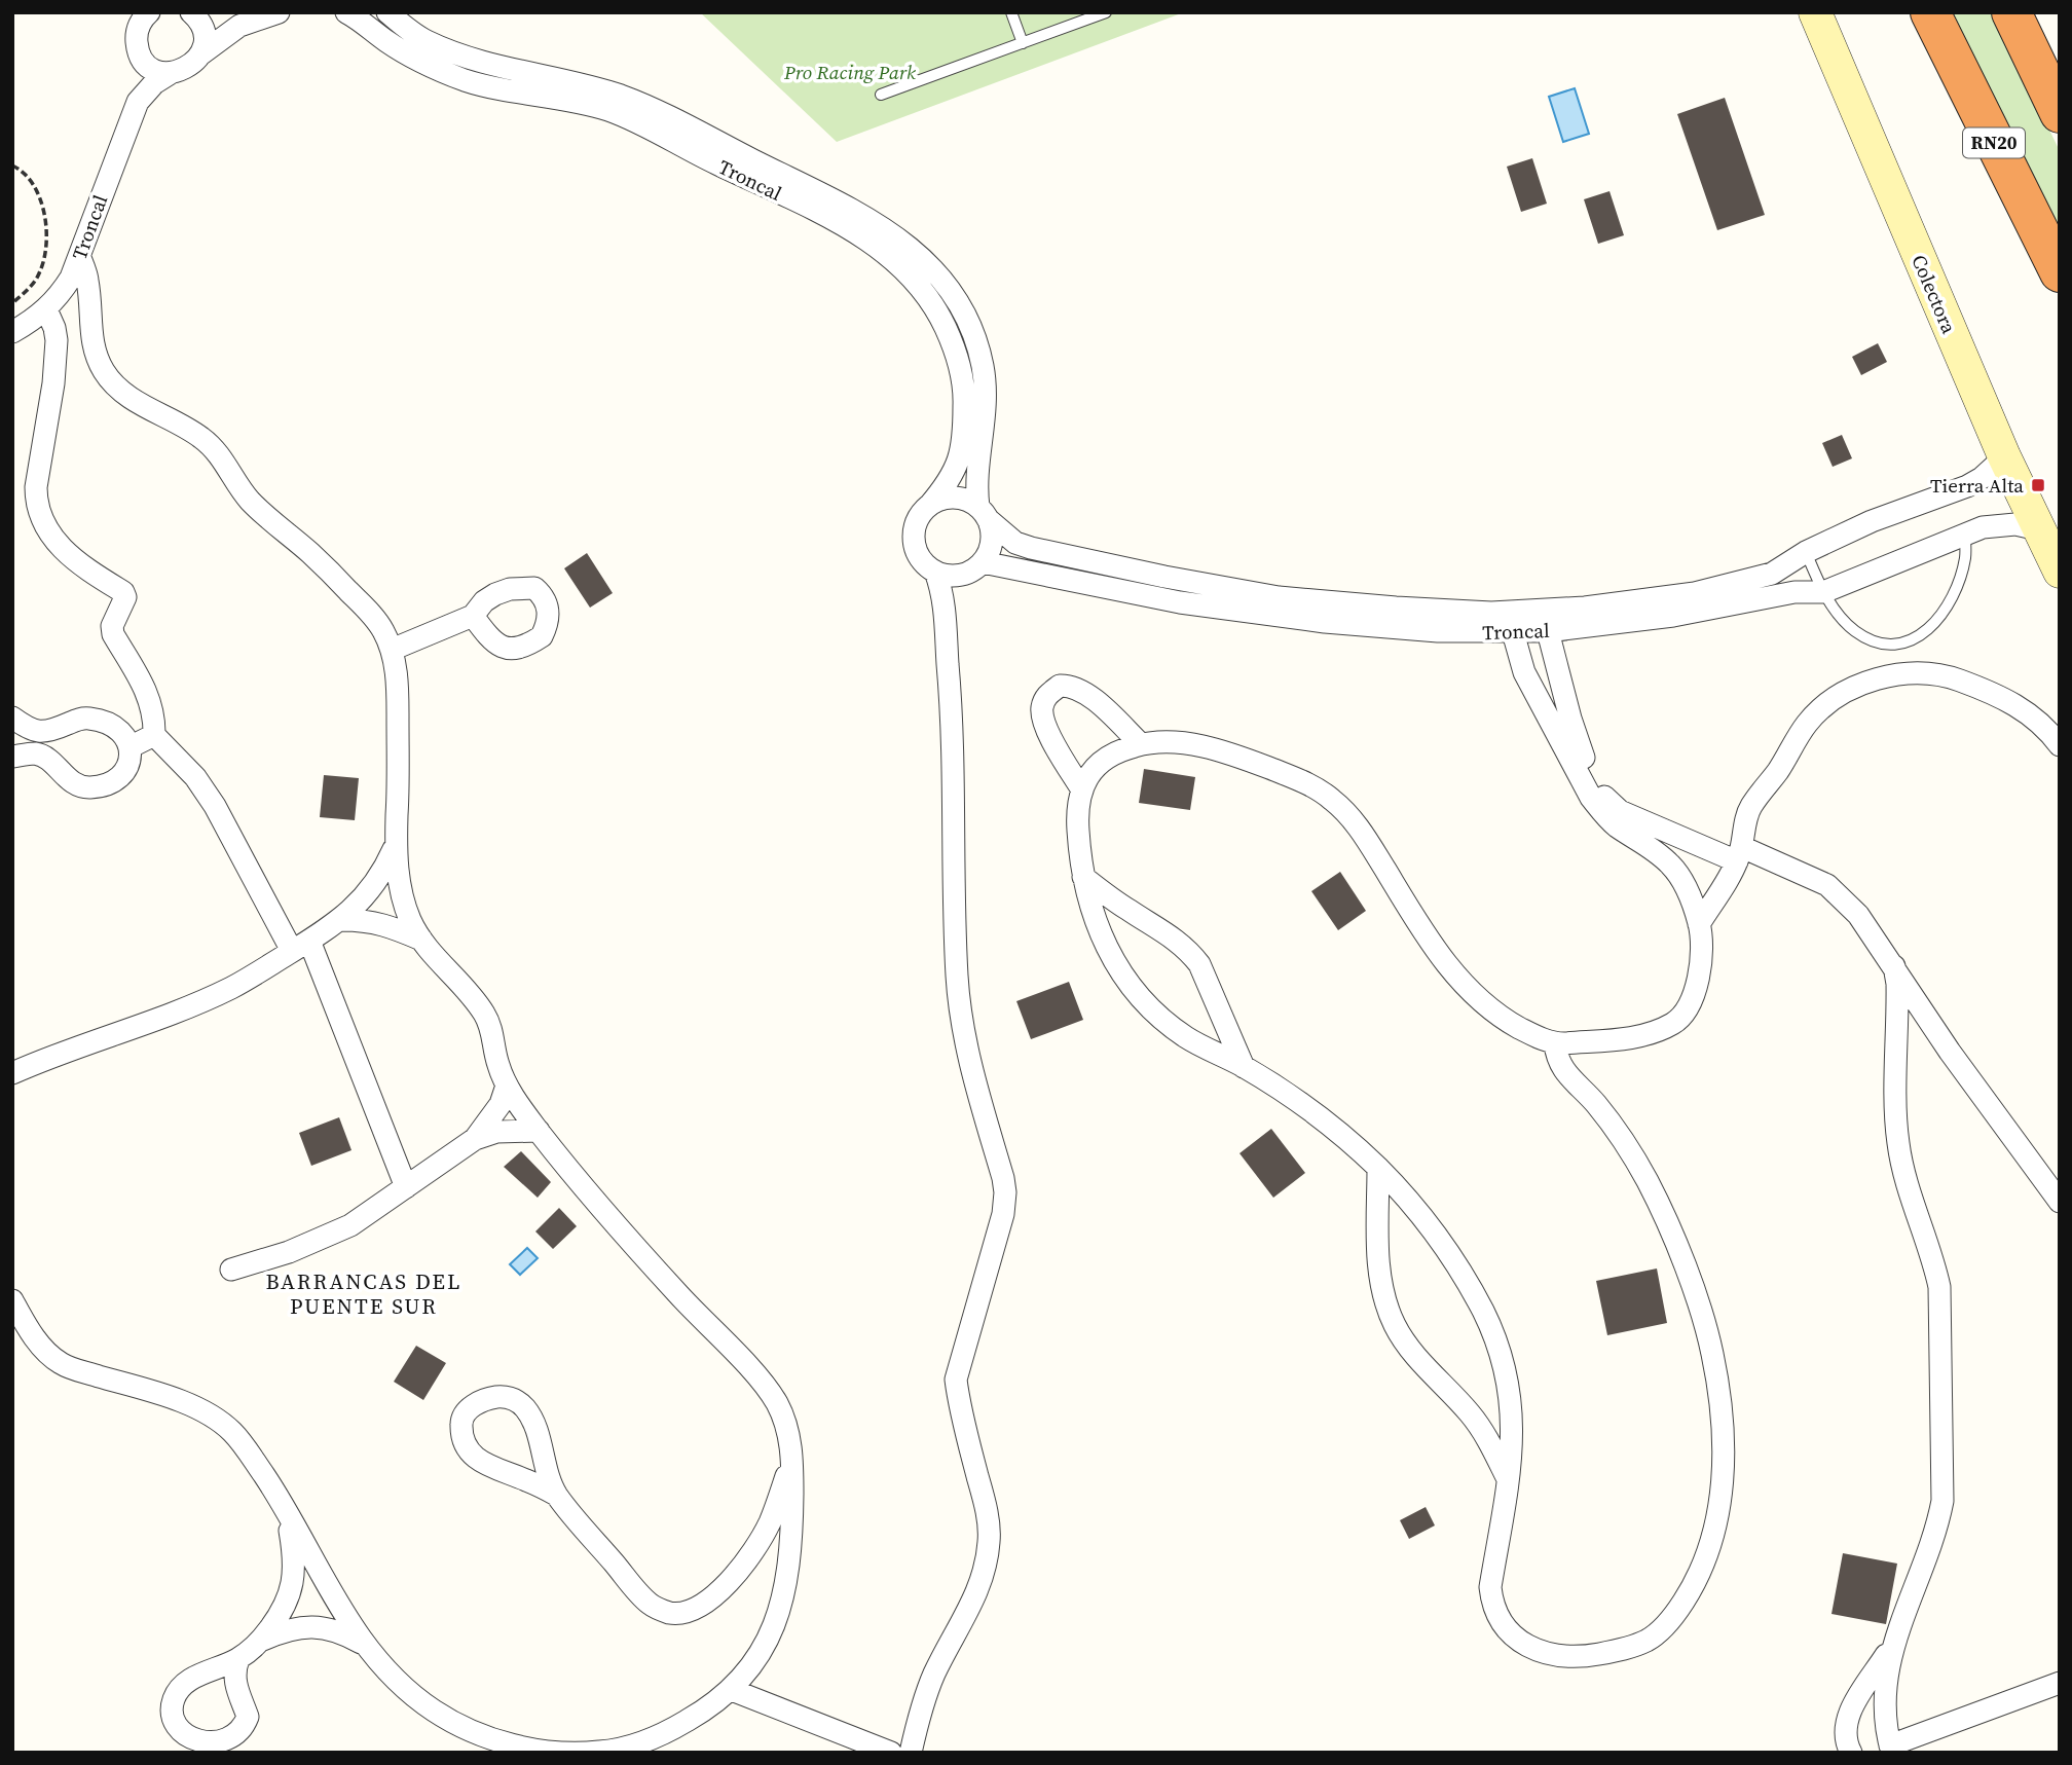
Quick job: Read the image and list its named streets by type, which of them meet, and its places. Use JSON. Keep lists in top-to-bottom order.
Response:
{
  "streets": {
    "highway": ["RN20"],
    "main road": ["Colectora"],
    "street": ["Troncal"]
  },
  "crossings": [
    ["Troncal", "Colectora"]
  ],
  "districts": ["BARRANCAS DEL PUENTE SUR"],
  "parks": ["Pro Racing Park"],
  "places": {
    "transit": ["Tierra Alta"]
  }
}
